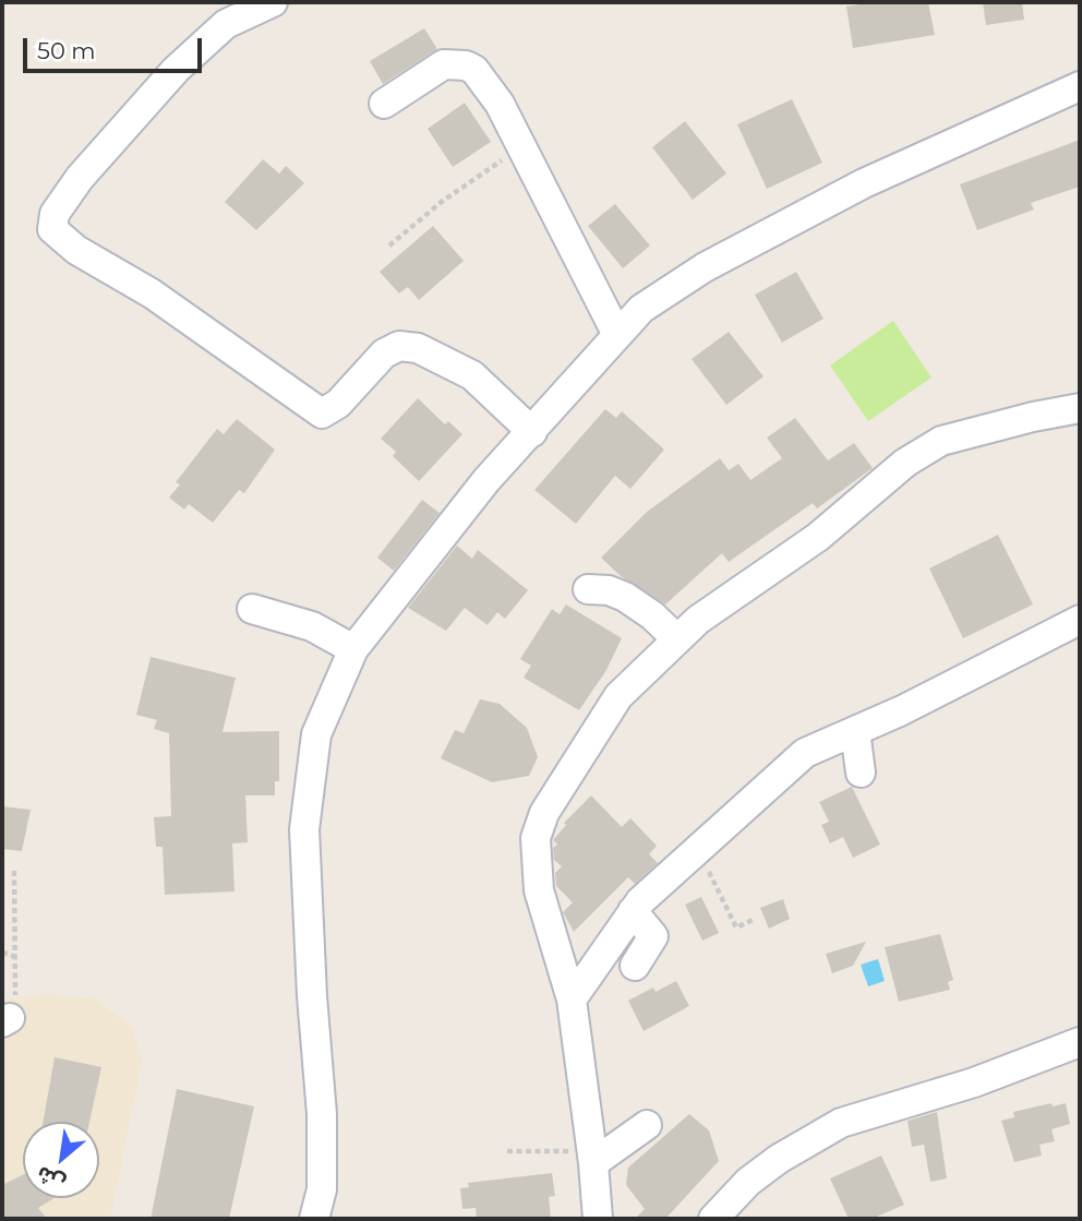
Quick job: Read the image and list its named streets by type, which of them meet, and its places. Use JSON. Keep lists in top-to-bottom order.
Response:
{
  "scale_bar": "50 m",
  "north": "bottom left"
}
